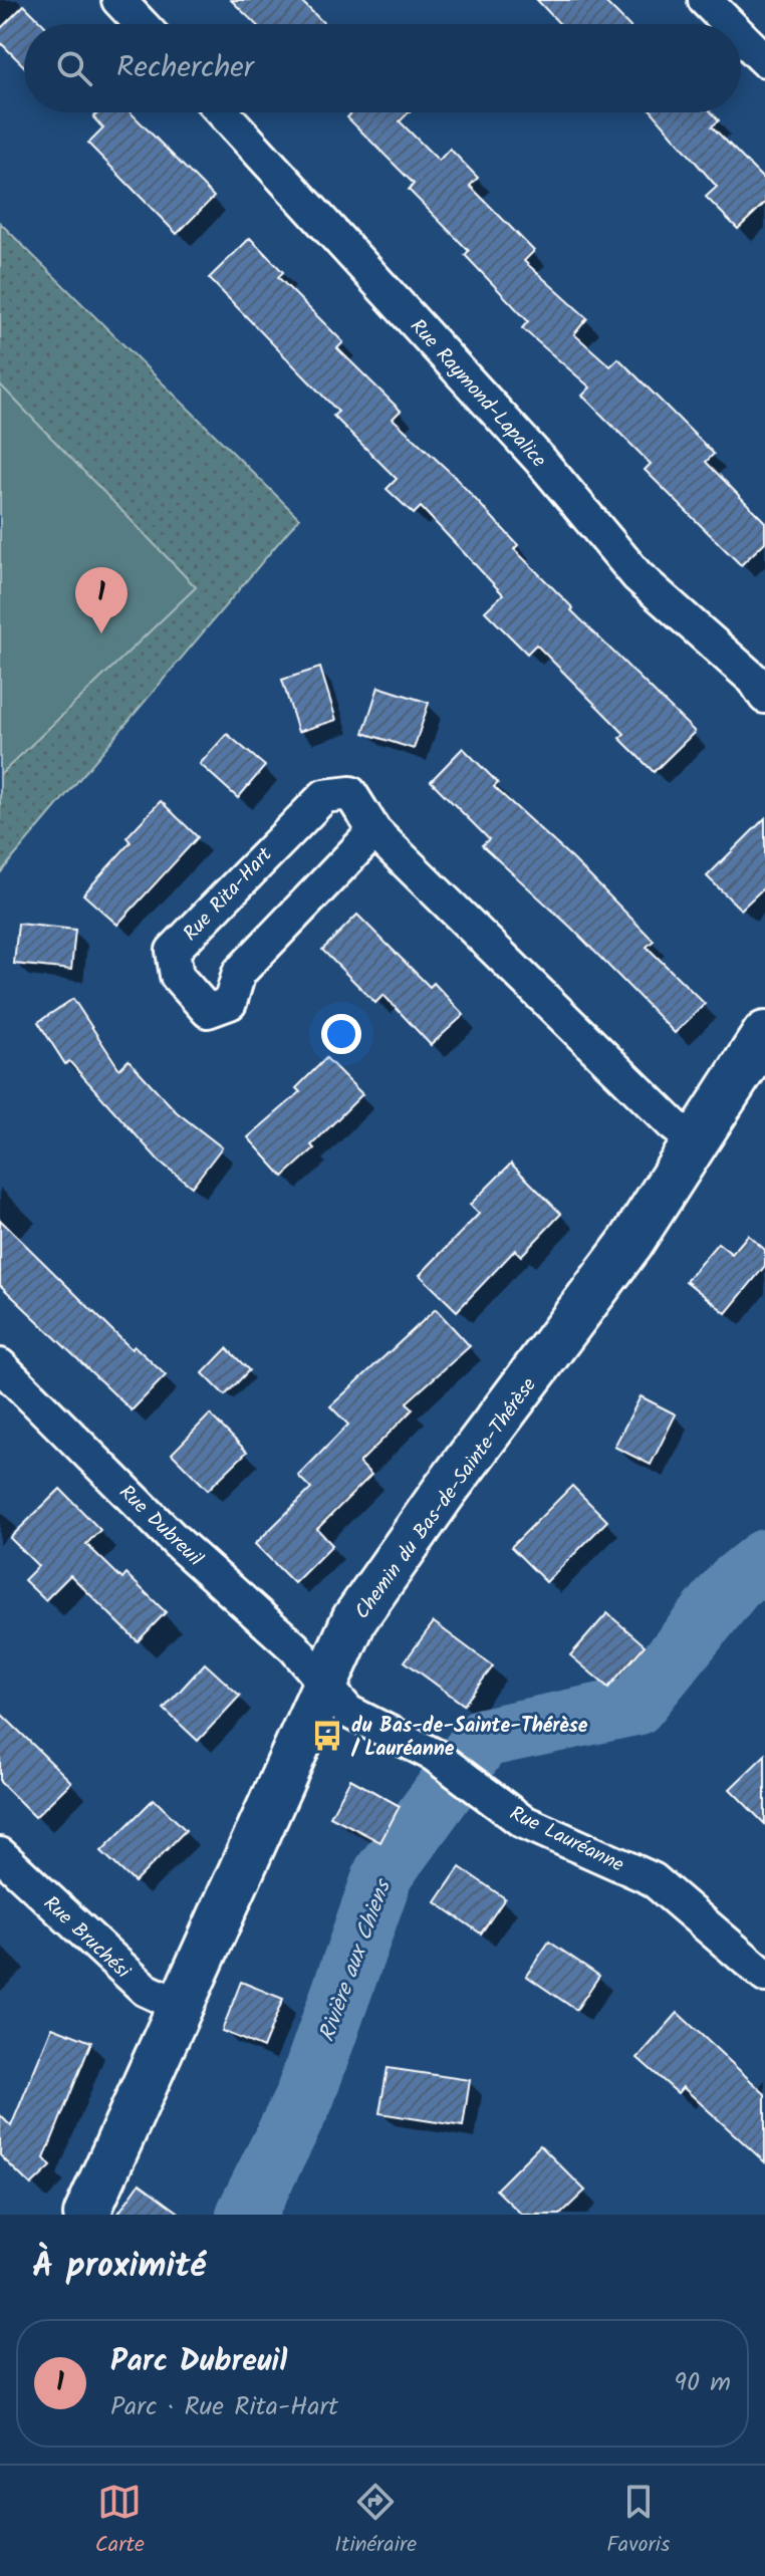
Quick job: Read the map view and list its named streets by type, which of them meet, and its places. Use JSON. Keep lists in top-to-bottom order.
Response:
{
  "streets": {
    "street": [
      "Rue Raymond-Lapalice",
      "Rue Rita-Hart",
      "Chemin du Bas-de-Sainte-Thérèse",
      "Rue Dubreuil",
      "Rue Lauréanne",
      "Rue Bruchési"
    ]
  },
  "crossings": [
    ["Rue Rita-Hart", "Chemin du Bas-de-Sainte-Thérèse"],
    ["Chemin du Bas-de-Sainte-Thérèse", "Rue Dubreuil"],
    ["Chemin du Bas-de-Sainte-Thérèse", "Rue Lauréanne"],
    ["Chemin du Bas-de-Sainte-Thérèse", "Rue Bruchési"],
    ["Rue Dubreuil", "Rue Lauréanne"]
  ],
  "water": ["Rivière aux Chiens"],
  "places": {
    "bus stop": ["du Bas-de-Sainte-Thérèse / Lauréanne"]
  },
  "page": {
    "search": "Rechercher",
    "pins": "1",
    "heading": "À proximité",
    "list": [
      {
        "mark": "1",
        "name": "Parc Dubreuil",
        "note": "Parc · Rue Rita-Hart",
        "value": "90 m"
      }
    ],
    "nav": ["Carte", "Itinéraire", "Favoris"]
  }
}
